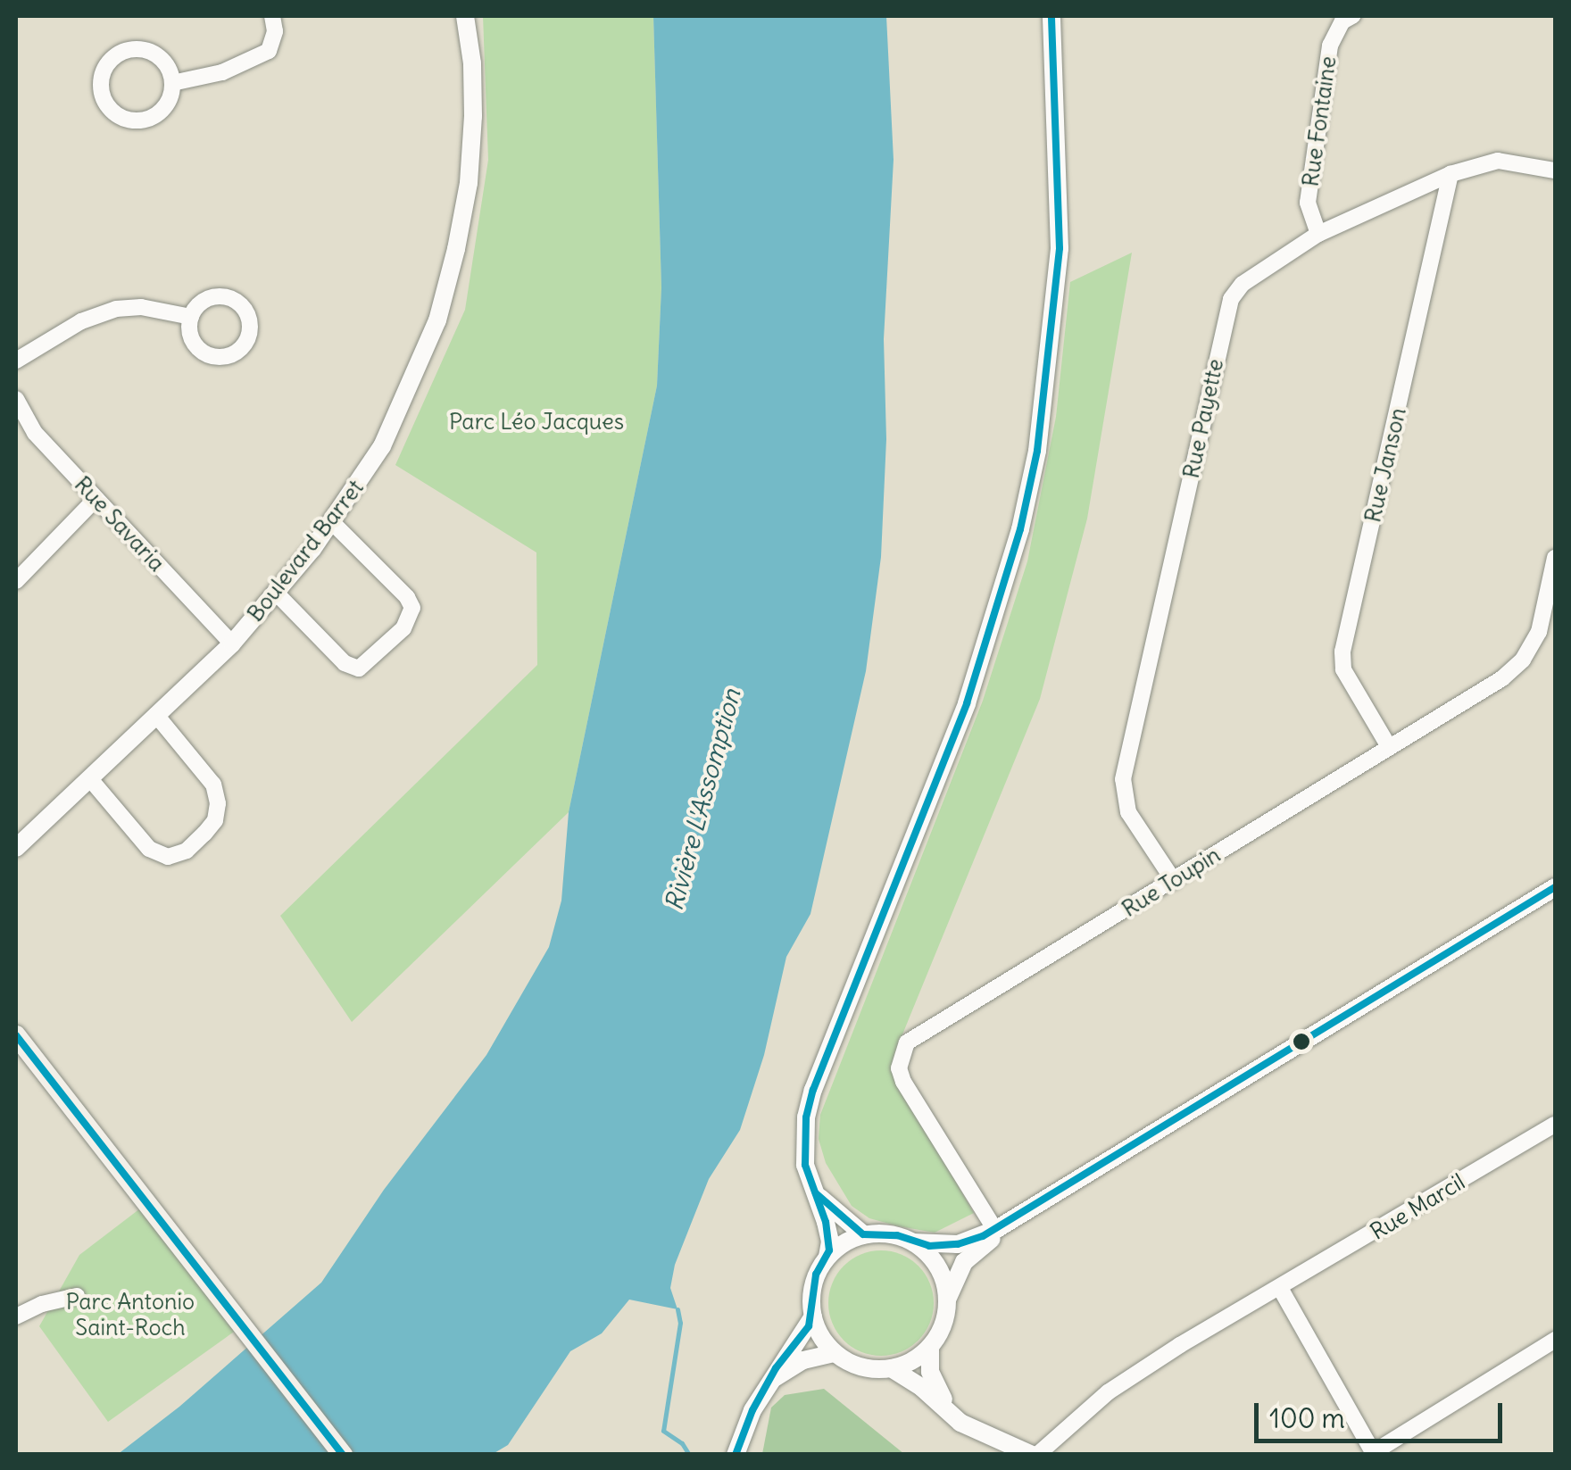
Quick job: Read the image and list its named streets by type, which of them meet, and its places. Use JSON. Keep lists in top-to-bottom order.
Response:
{
  "streets": {
    "street": [
      "Rue Fontaine",
      "Rue Payette",
      "Rue Janson",
      "Rue Savaria",
      "Boulevard Barret",
      "Rue Toupin",
      "Rue Marcil"
    ]
  },
  "crossings": [
    ["Rue Fontaine", "Rue Payette"],
    ["Rue Payette", "Rue Janson"],
    ["Rue Payette", "Rue Toupin"],
    ["Rue Janson", "Rue Toupin"],
    ["Rue Savaria", "Boulevard Barret"]
  ],
  "water": ["Rivière L'Assomption"],
  "parks": ["Parc Léo Jacques", "Parc Antonio Saint-Roch"],
  "scale_bar": "100 m"
}
